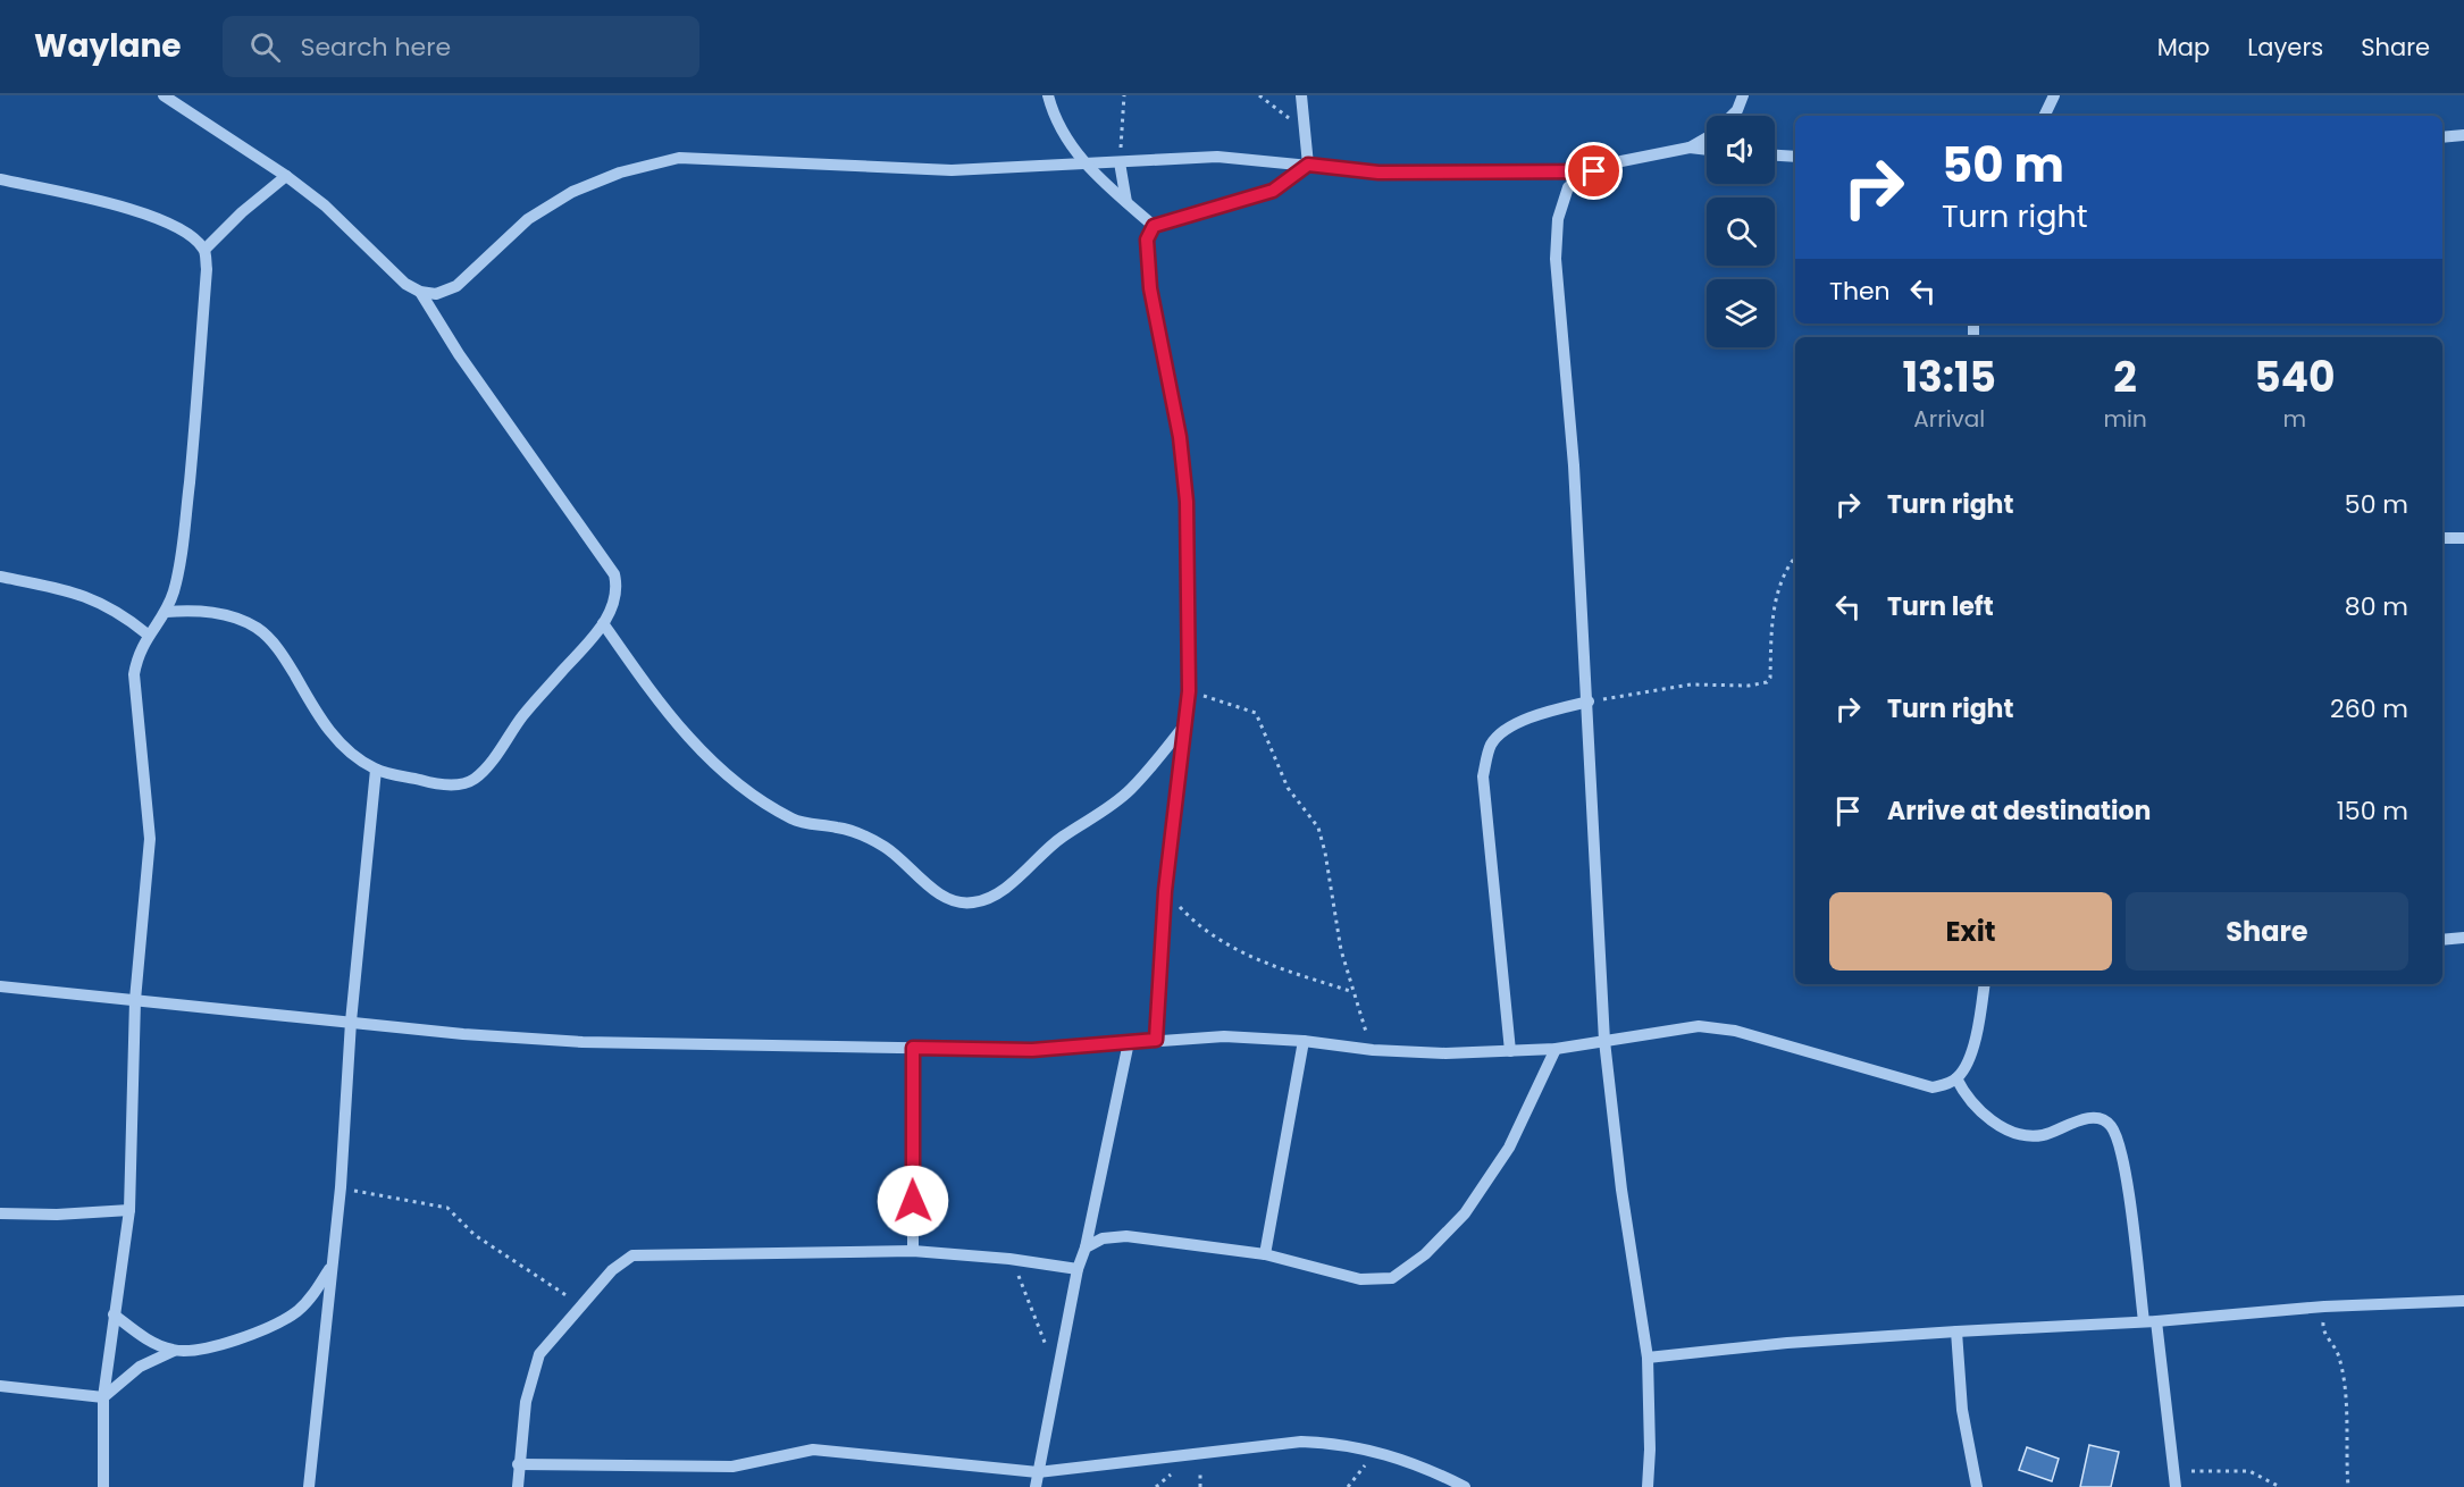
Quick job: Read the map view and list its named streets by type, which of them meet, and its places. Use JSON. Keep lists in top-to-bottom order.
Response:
{
  "page": {
    "header": "Waylane",
    "search": "Search here",
    "nav": ["Map", "Layers", "Share"],
    "turn": ["50 m", "Turn right"],
    "then": "Then",
    "eta": [
      "13:15",
      "Arrival",
      "2",
      "min",
      "540",
      "m"
    ],
    "list": [
      {
        "name": "Turn right",
        "value": "50 m"
      },
      {
        "name": "Turn left",
        "value": "80 m"
      },
      {
        "name": "Turn right",
        "value": "260 m"
      },
      {
        "name": "Arrive at destination",
        "value": "150 m"
      }
    ],
    "buttons": ["Exit", "Share"]
  }
}
